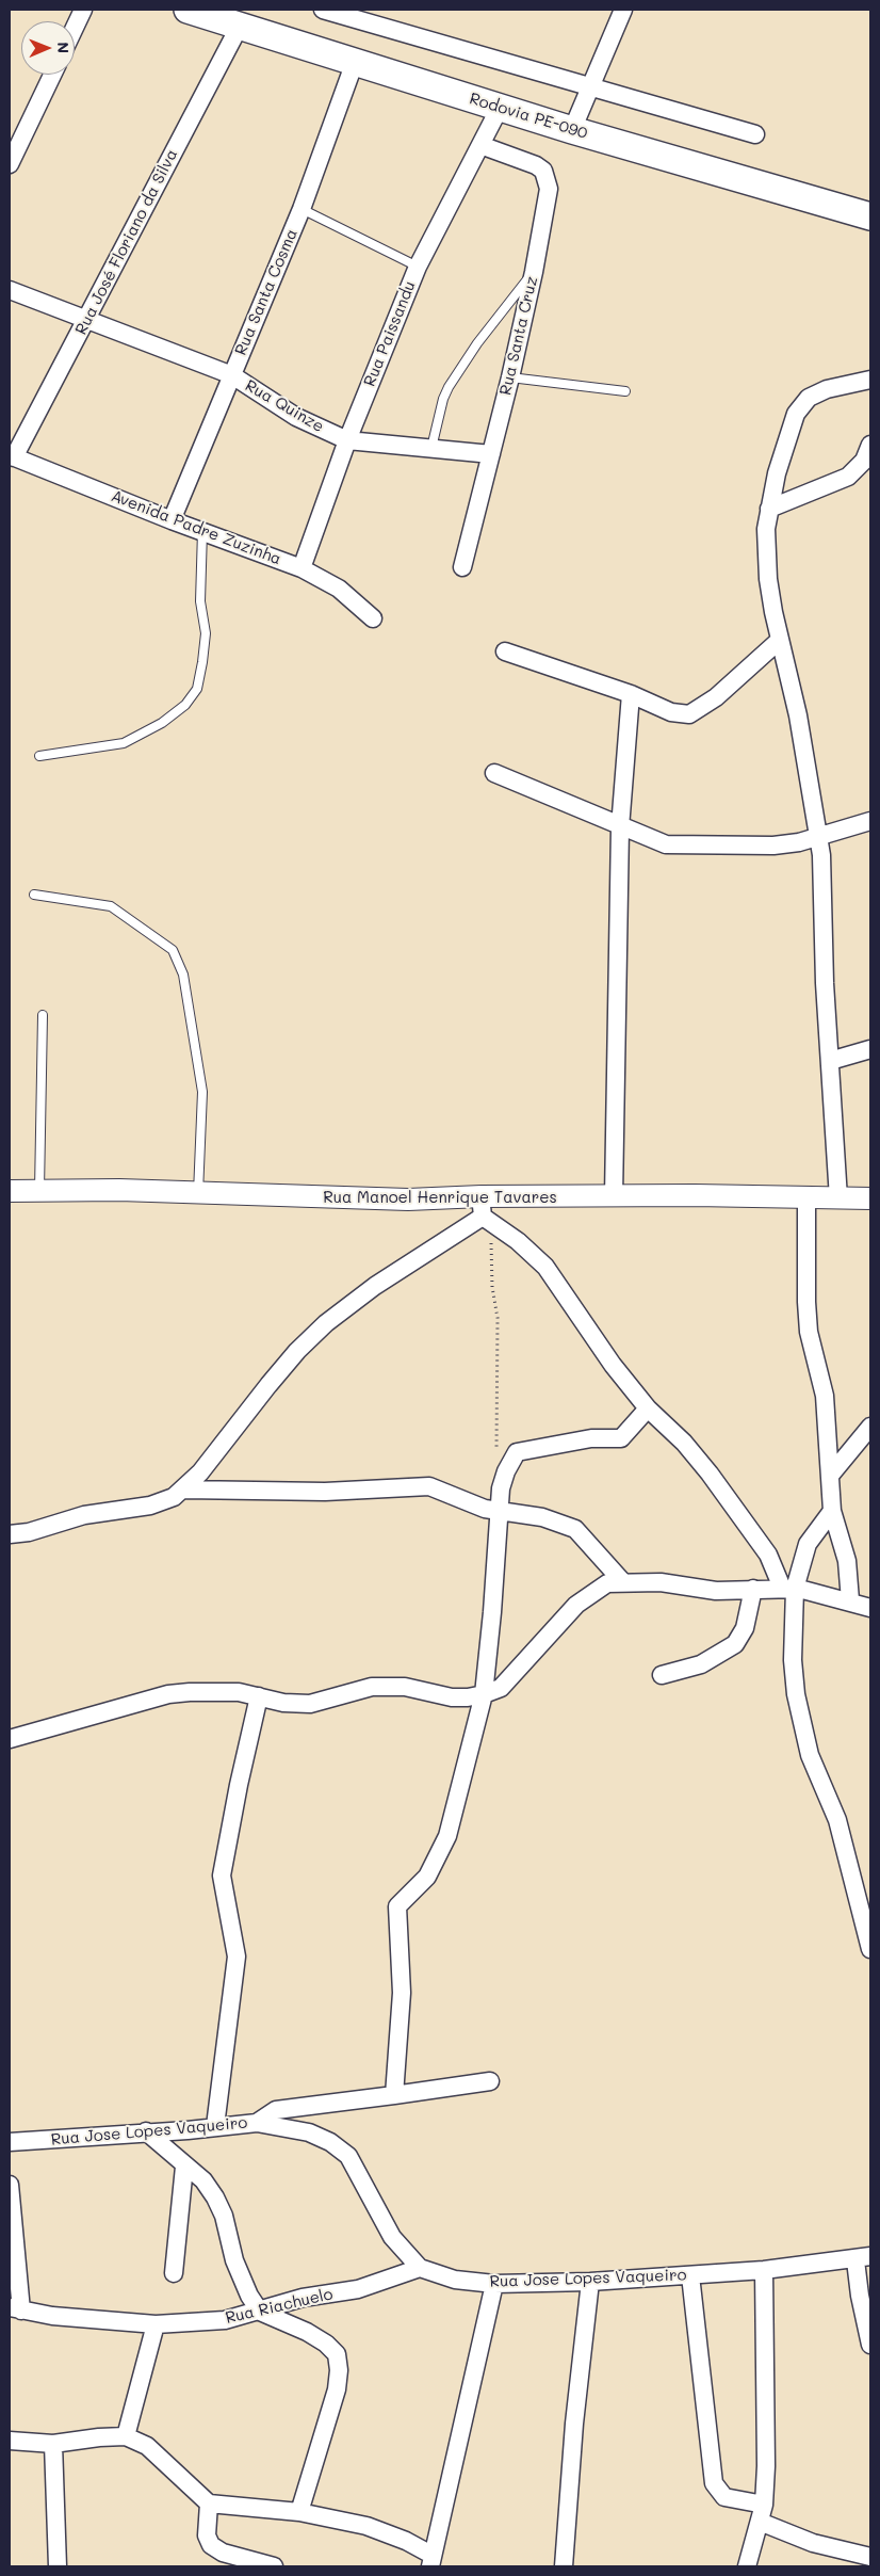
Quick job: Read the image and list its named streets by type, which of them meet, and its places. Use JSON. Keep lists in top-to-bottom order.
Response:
{
  "streets": {
    "main road": ["Rodovia PE-090"],
    "street": [
      "Rua José Floriano da Silva",
      "Rua Santa Cosma",
      "Rua Paissandu",
      "Rua Santa Cruz",
      "Rua Quinze",
      "Avenida Padre Zuzinha",
      "Rua Manoel Henrique Tavares",
      "Rua Jose Lopes Vaqueiro",
      "Rua Riachuelo"
    ]
  },
  "crossings": [
    ["Rodovia PE-090", "Rua José Floriano da Silva"],
    ["Rodovia PE-090", "Rua Santa Cosma"],
    ["Rodovia PE-090", "Rua Paissandu"],
    ["Rua José Floriano da Silva", "Rua Quinze"],
    ["Rua José Floriano da Silva", "Avenida Padre Zuzinha"],
    ["Rua Santa Cosma", "Rua Quinze"],
    ["Rua Santa Cosma", "Avenida Padre Zuzinha"],
    ["Rua Paissandu", "Rua Santa Cruz"],
    ["Rua Paissandu", "Rua Quinze"],
    ["Rua Paissandu", "Avenida Padre Zuzinha"],
    ["Rua Santa Cruz", "Rua Quinze"],
    ["Rua Jose Lopes Vaqueiro", "Rua Riachuelo"]
  ],
  "north": "right"
}
